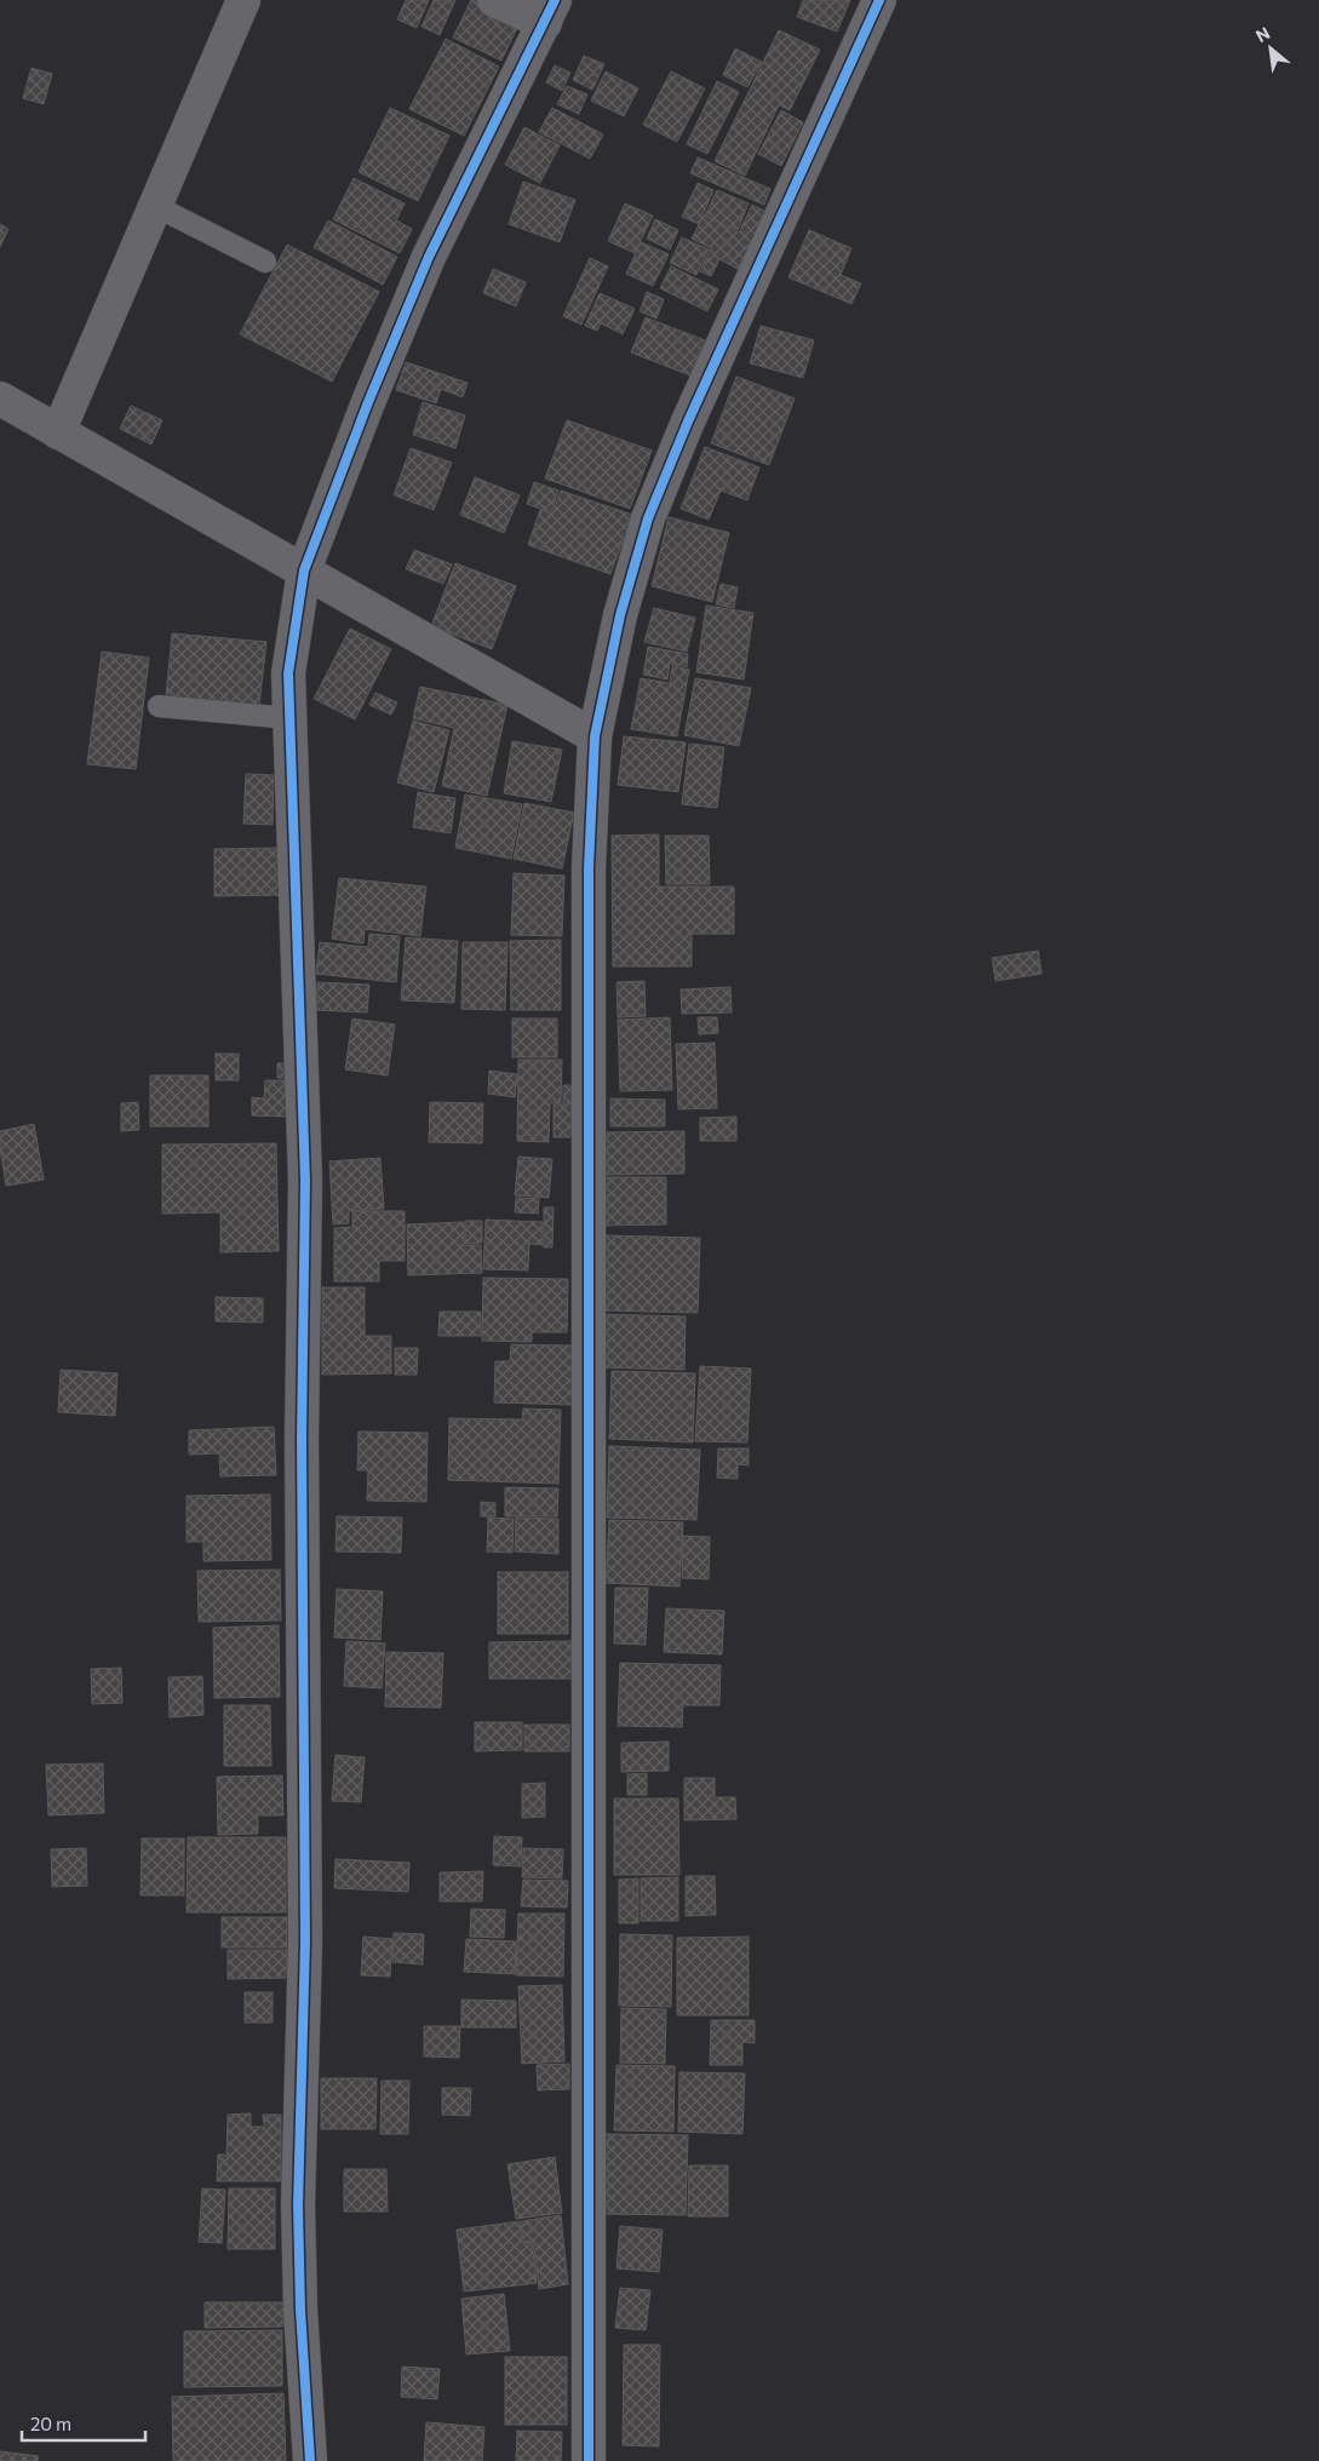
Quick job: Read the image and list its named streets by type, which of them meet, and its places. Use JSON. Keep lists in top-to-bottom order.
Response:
{
  "scale_bar": "20 m",
  "north": "top left"
}
